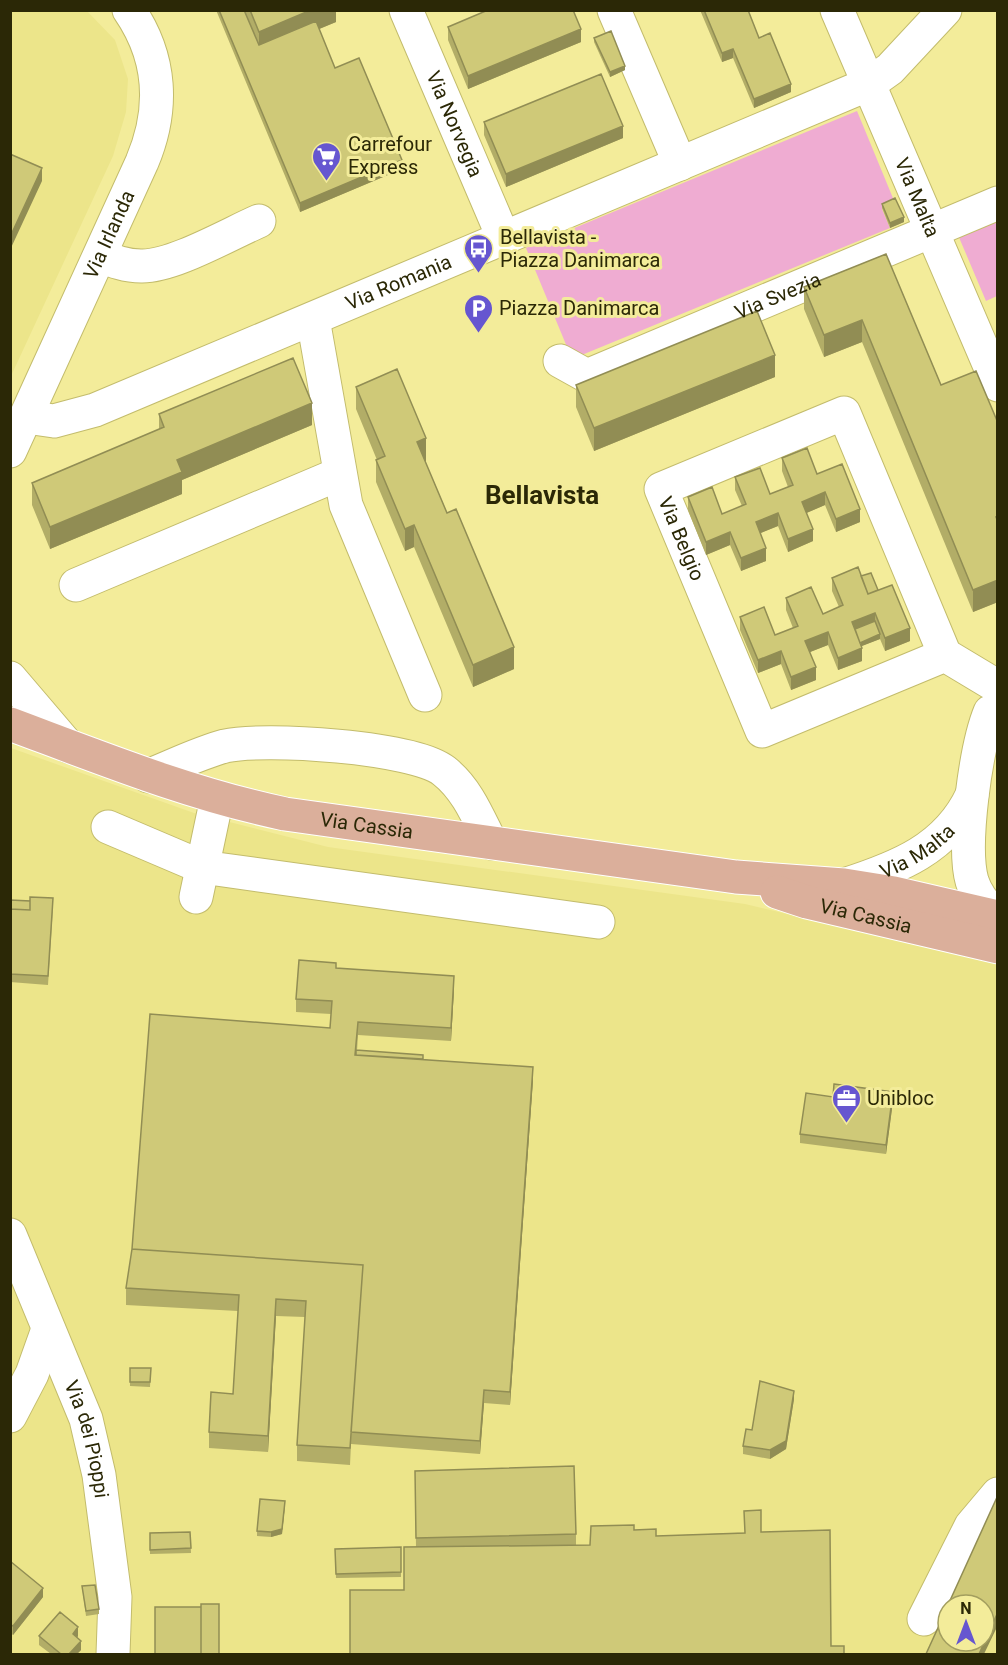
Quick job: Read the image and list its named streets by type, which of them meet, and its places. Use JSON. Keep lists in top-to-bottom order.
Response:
{
  "streets": {
    "main road": ["Via Cassia"],
    "street": [
      "Via Norvegia",
      "Via Malta",
      "Via Irlanda",
      "Via Romania",
      "Via Svezia",
      "Via Belgio",
      "Via dei Pioppi"
    ]
  },
  "crossings": [
    ["Via Norvegia", "Via Romania"],
    ["Via Malta", "Via Romania"],
    ["Via Malta", "Via Svezia"],
    ["Via Malta", "Via Cassia"],
    ["Via Irlanda", "Via Romania"]
  ],
  "districts": ["Bellavista"],
  "places": {
    "supermarket": ["Carrefour Express"],
    "bus stop": ["Bellavista - Piazza Danimarca"],
    "parking": ["Piazza Danimarca"],
    "office": ["Unibloc"]
  },
  "north": "top"
}
